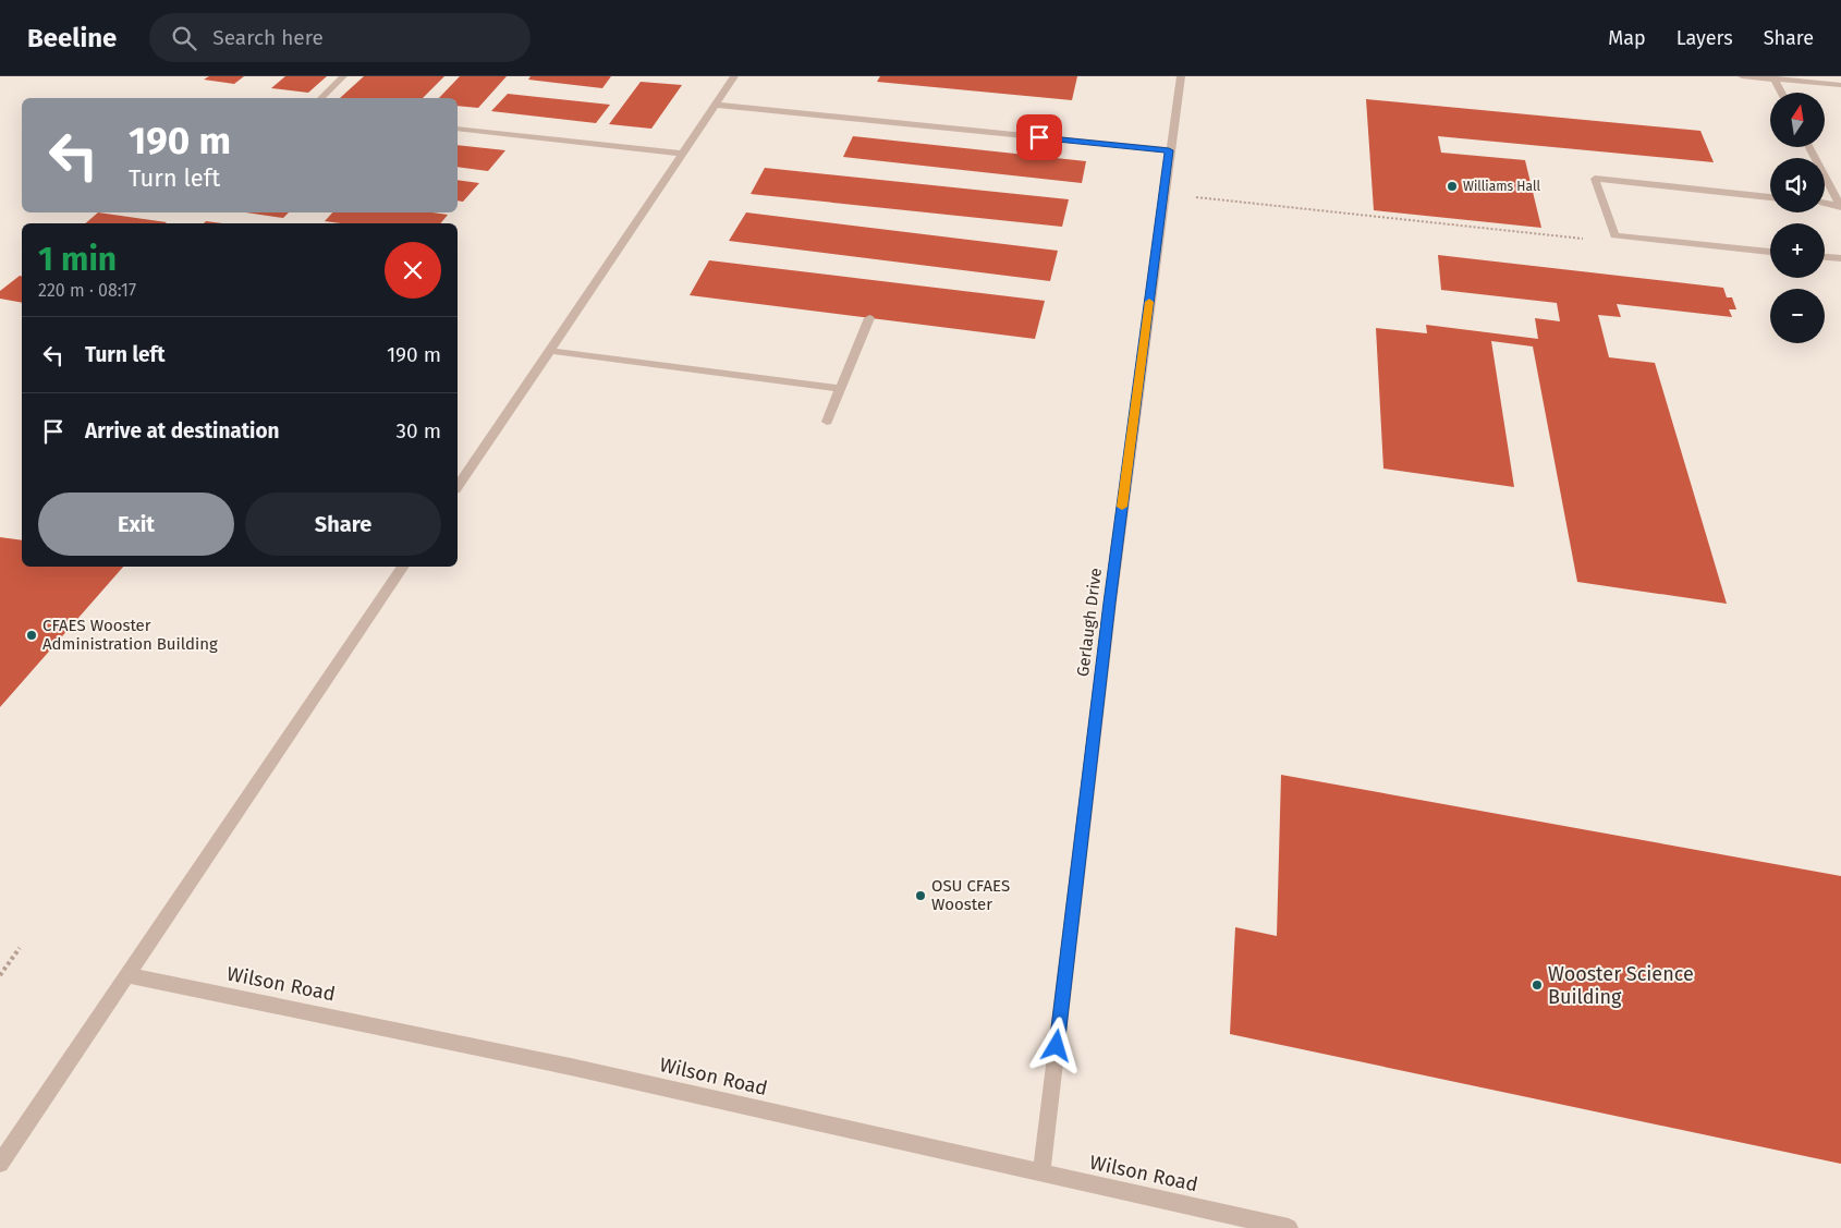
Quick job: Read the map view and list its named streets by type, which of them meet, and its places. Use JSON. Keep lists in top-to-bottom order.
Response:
{
  "streets": {
    "lane": ["Gerlaugh Drive", "Wilson Road"]
  },
  "crossings": [
    ["Gerlaugh Drive", "Wilson Road"]
  ],
  "places": [
    "Williams Hall",
    "CFAES Wooster Administration Building",
    "OSU CFAES Wooster",
    "Wooster Science Building"
  ],
  "north": "top",
  "page": {
    "header": "Beeline",
    "search": "Search here",
    "nav": ["Map", "Layers", "Share"],
    "map_buttons": ["+", "−"],
    "turn": ["190 m", "Turn left"],
    "heading": ["1 min", "220 m · 08:17"],
    "list": [
      {
        "name": "Turn left",
        "value": "190 m"
      },
      {
        "name": "Arrive at destination",
        "value": "30 m"
      }
    ],
    "buttons": ["Exit", "Share"]
  }
}
